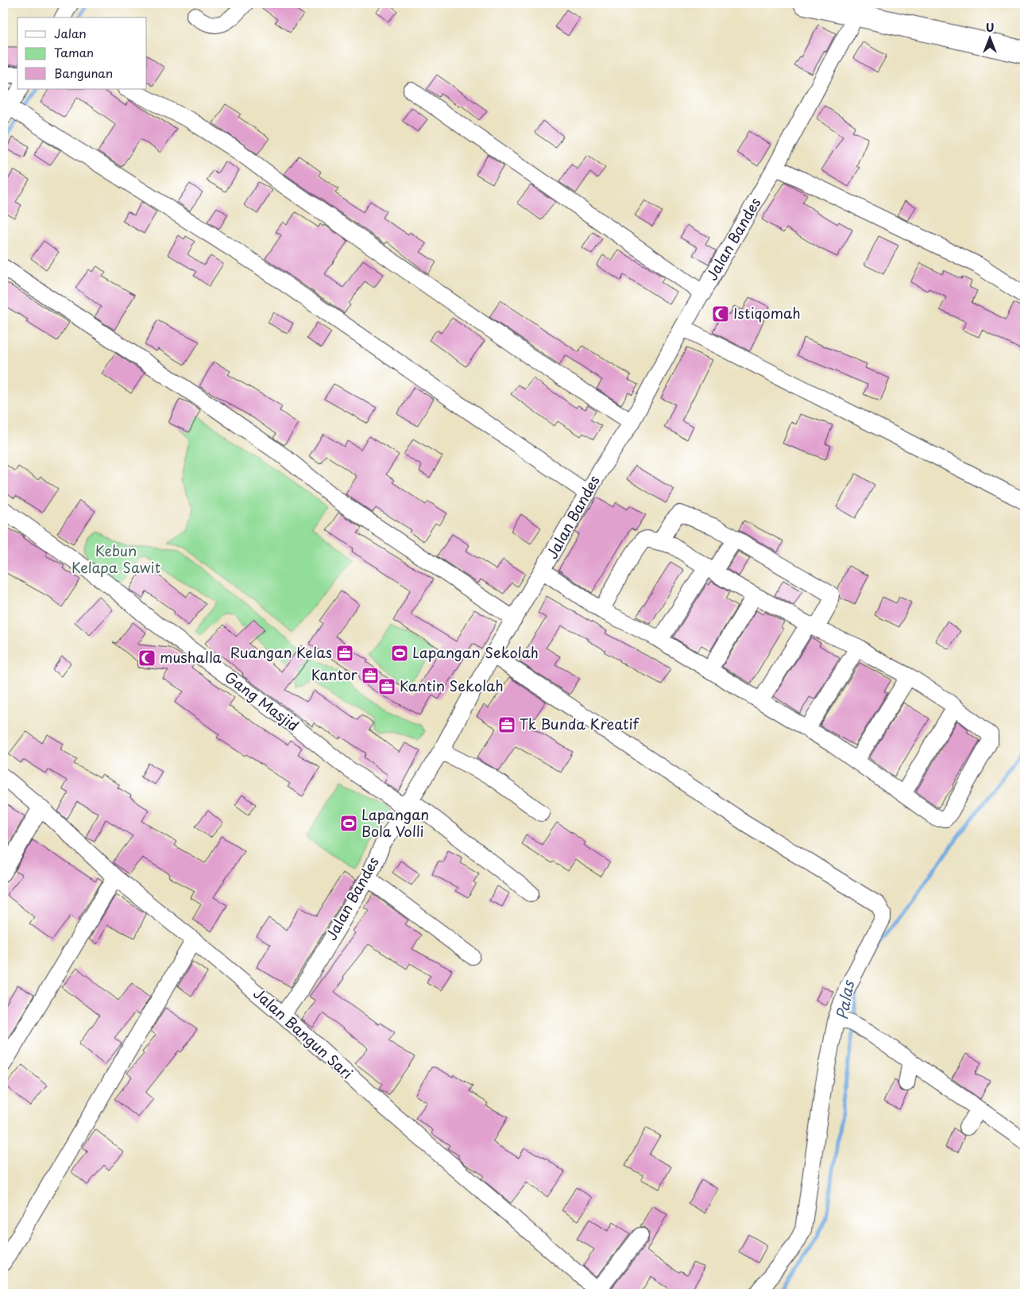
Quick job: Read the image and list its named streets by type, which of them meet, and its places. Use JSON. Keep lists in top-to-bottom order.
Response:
{
  "streets": {
    "street": ["Jalan Bandes", "Gang Masjid", "Jalan Bangun Sari"]
  },
  "crossings": [
    ["Jalan Bandes", "Gang Masjid"],
    ["Jalan Bandes", "Jalan Bangun Sari"]
  ],
  "water": ["Palas"],
  "parks": ["Kebun Kelapa Sawit"],
  "places": {
    "mosque": ["Istiqomah", "mushalla"],
    "office": [
      "Ruangan Kelas",
      "Kantor",
      "Kantin Sekolah",
      "Tk Bunda Kreatif"
    ],
    "sports": ["Lapangan Sekolah", "Lapangan Bola Volli"]
  },
  "legend": ["Jalan", "Taman", "Bangunan"],
  "north": "top"
}
